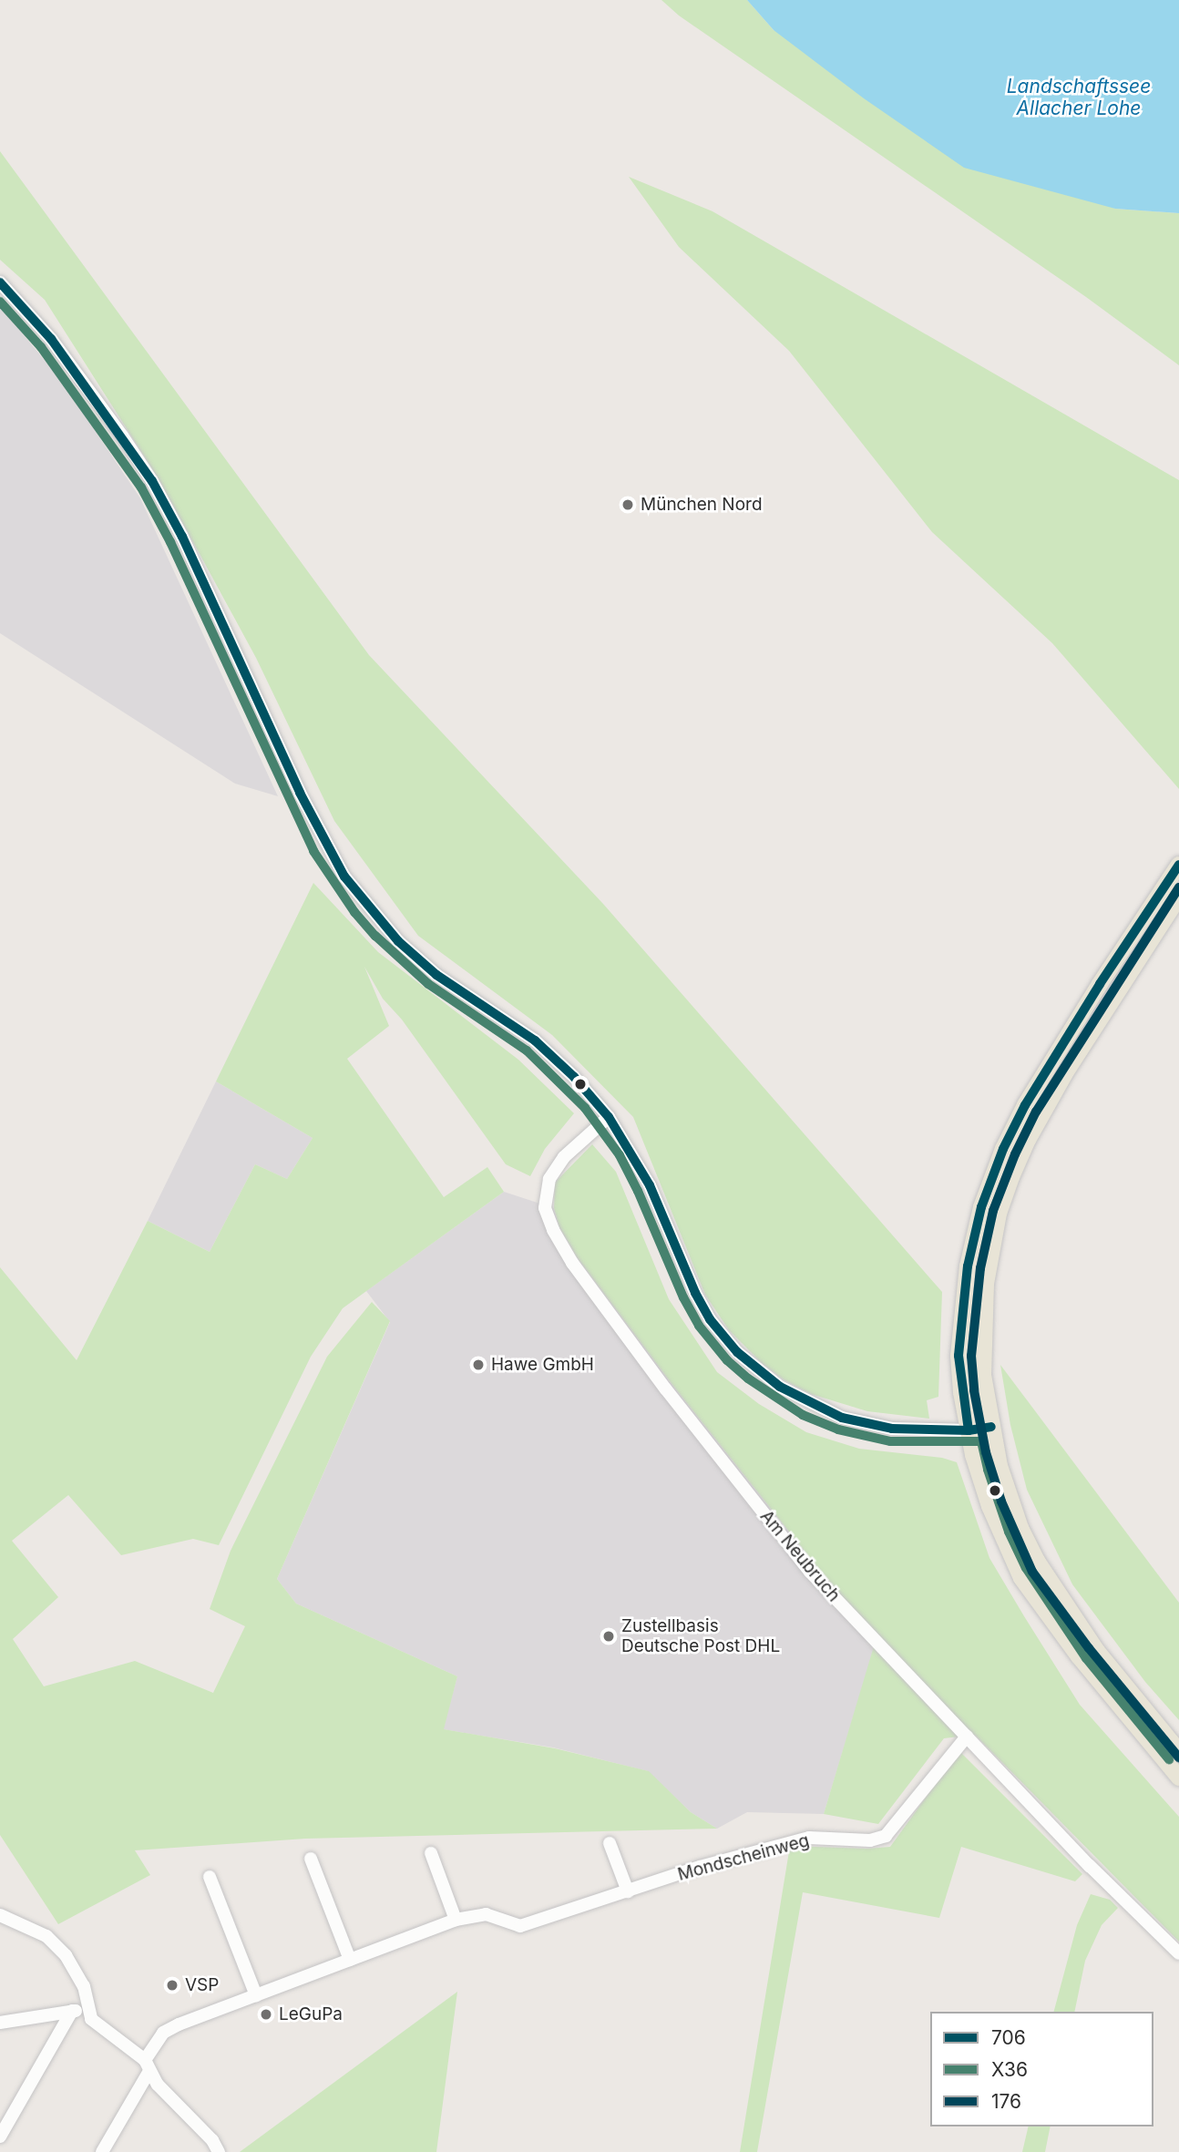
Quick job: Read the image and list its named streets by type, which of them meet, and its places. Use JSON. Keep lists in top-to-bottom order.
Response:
{
  "streets": {
    "street": ["Am Neubruch", "Mondscheinweg"]
  },
  "crossings": [
    ["Am Neubruch", "Mondscheinweg"]
  ],
  "water": ["Landschaftssee Allacher Lohe"],
  "places": [
    "München Nord",
    "Hawe GmbH",
    "Zustellbasis Deutsche Post DHL",
    "VSP",
    "LeGuPa"
  ],
  "lines": ["transit line 706", "transit line X36", "transit line 176"],
  "legend": ["706", "X36", "176"]
}
